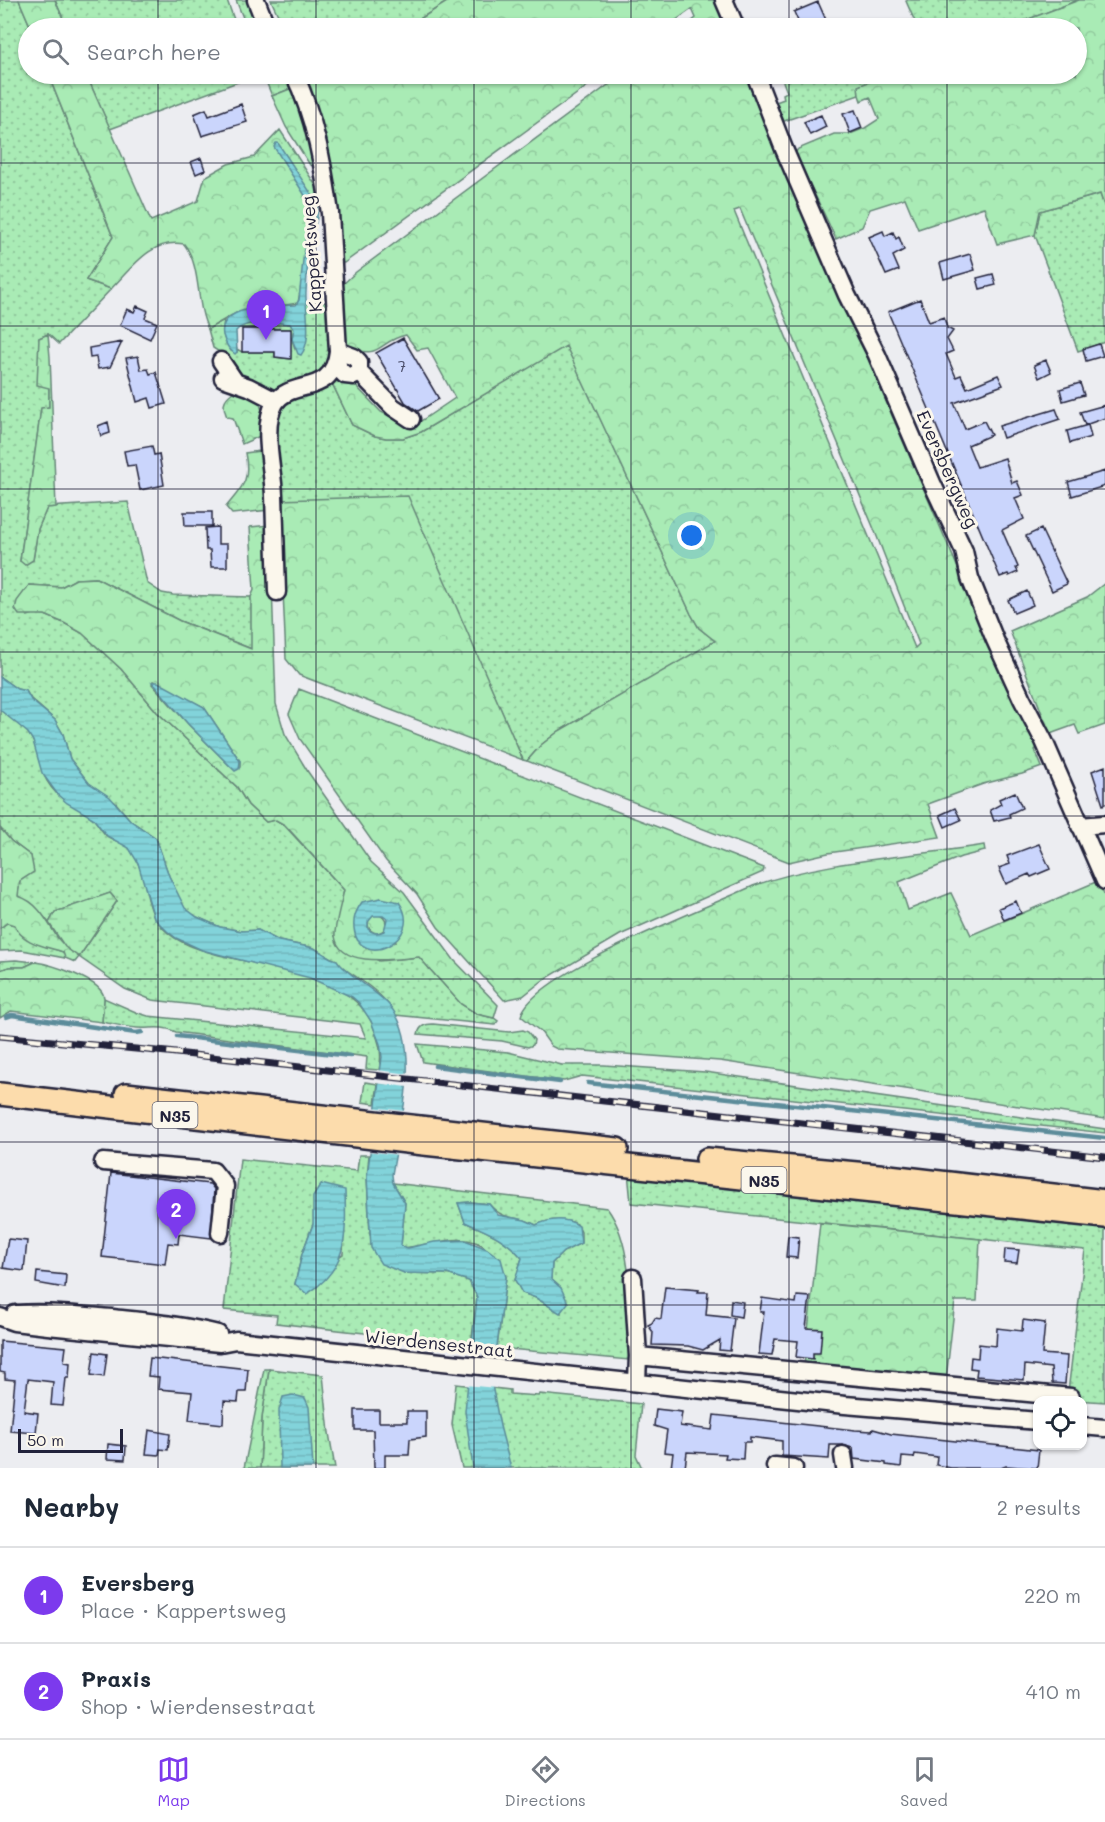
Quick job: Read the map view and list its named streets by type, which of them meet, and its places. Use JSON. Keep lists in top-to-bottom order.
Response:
{
  "streets": {
    "main road": ["N35"],
    "street": ["Kappertsweg", "Eversbergweg", "Wierdensestraat"]
  },
  "house_numbers": ["7"],
  "scale_bar": "50 m",
  "page": {
    "search": "Search here",
    "pins": ["1", "2"],
    "scale": "50 m",
    "heading": ["Nearby", "2 results"],
    "list": [
      {
        "mark": "1",
        "name": "Eversberg",
        "note": "Place · Kappertsweg",
        "value": "220 m"
      },
      {
        "mark": "2",
        "name": "Praxis",
        "note": "Shop · Wierdensestraat",
        "value": "410 m"
      }
    ],
    "nav": ["Map", "Directions", "Saved"]
  }
}
